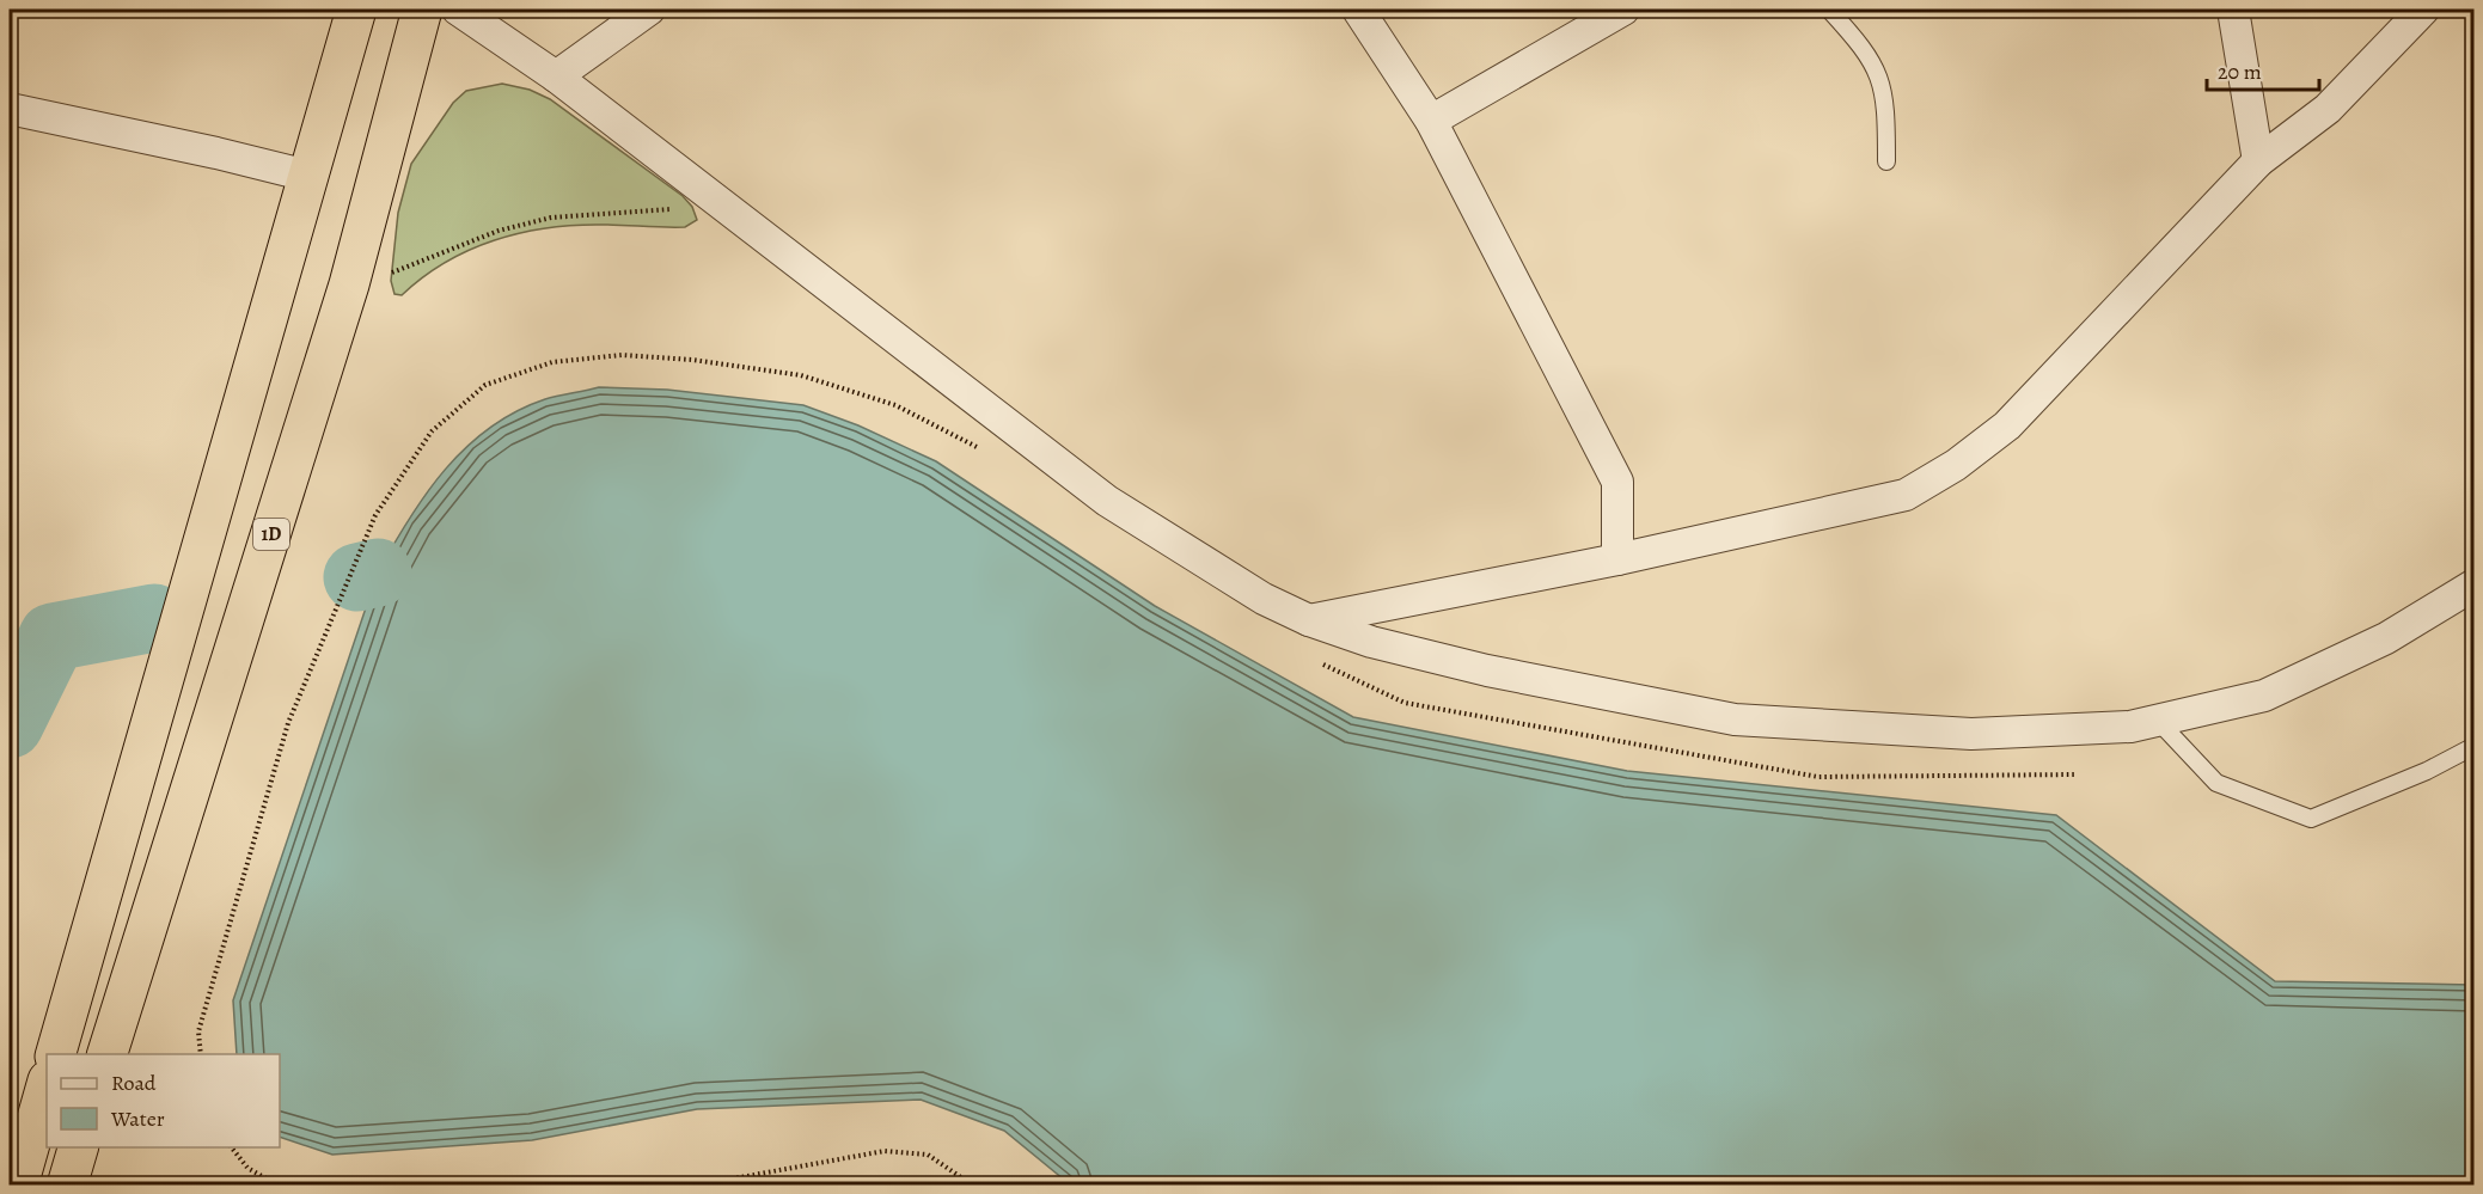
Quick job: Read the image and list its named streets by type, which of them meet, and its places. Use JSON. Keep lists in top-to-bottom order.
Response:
{
  "streets": {
    "highway": ["1D"]
  },
  "legend": ["Road", "Water"],
  "scale_bar": "20 m"
}
